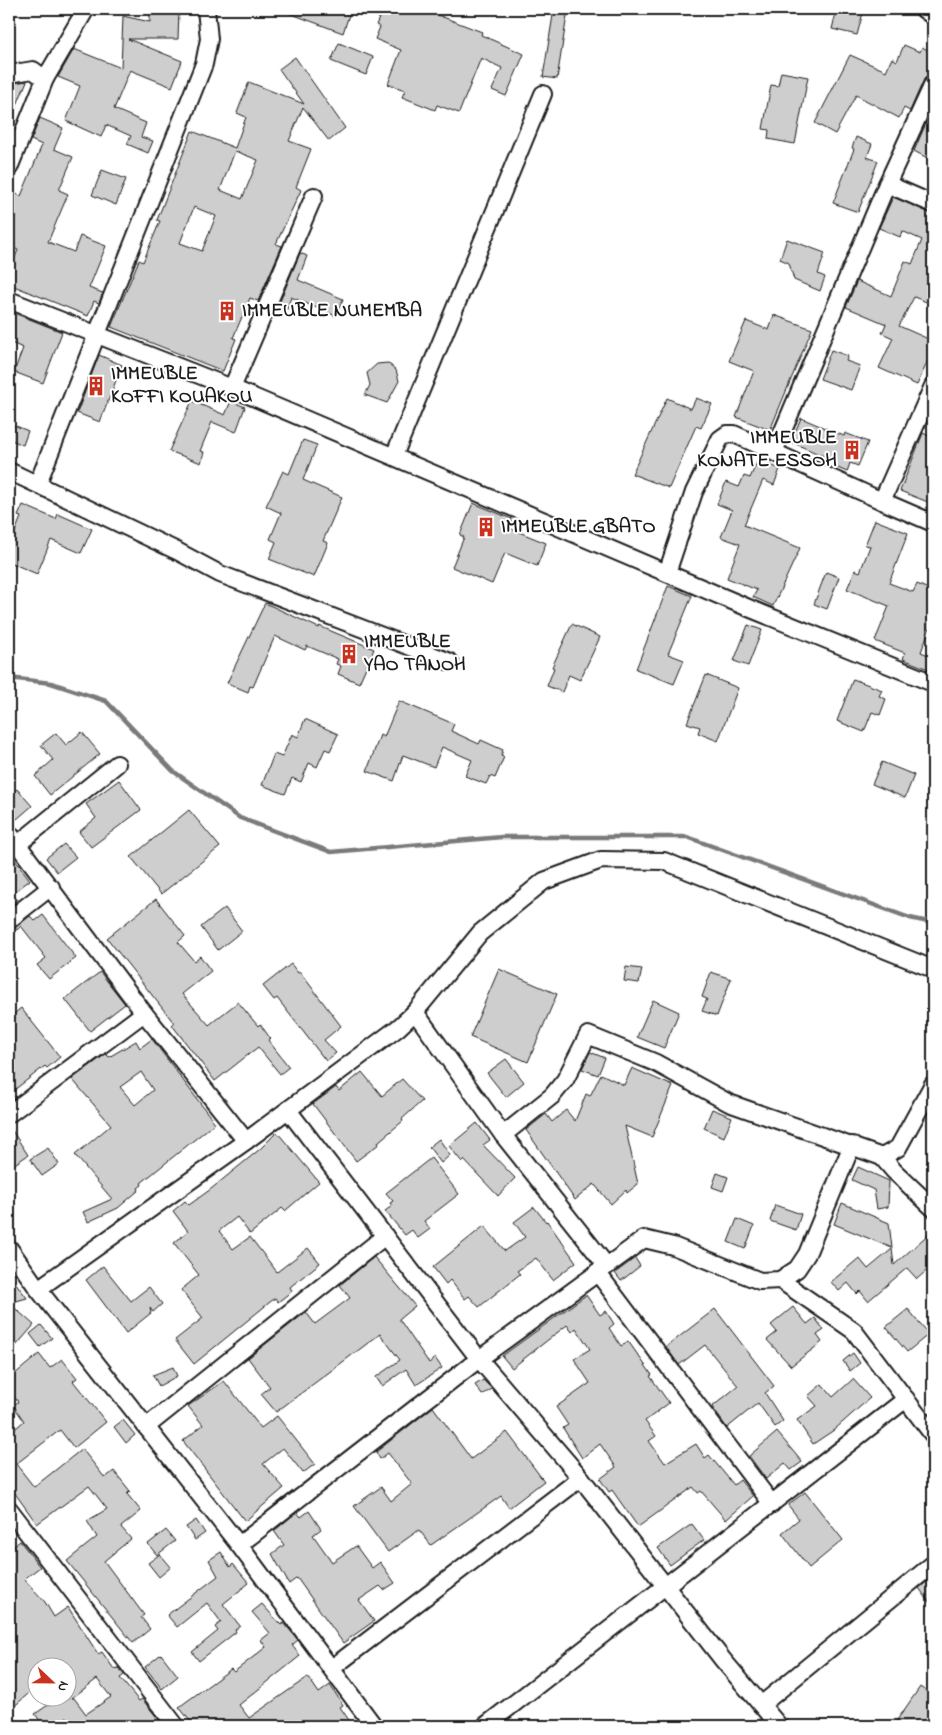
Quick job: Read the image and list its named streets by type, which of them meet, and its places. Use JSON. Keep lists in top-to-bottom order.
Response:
{
  "places": {
    "building": [
      "IMMEUBLE NUMEMBA",
      "IMMEUBLE KOFFI KOUAKOU",
      "IMMEUBLE KONATE ESSOH",
      "IMMEUBLE GBATO",
      "IMMEUBLE YAO TANOH"
    ]
  },
  "north": "right"
}
